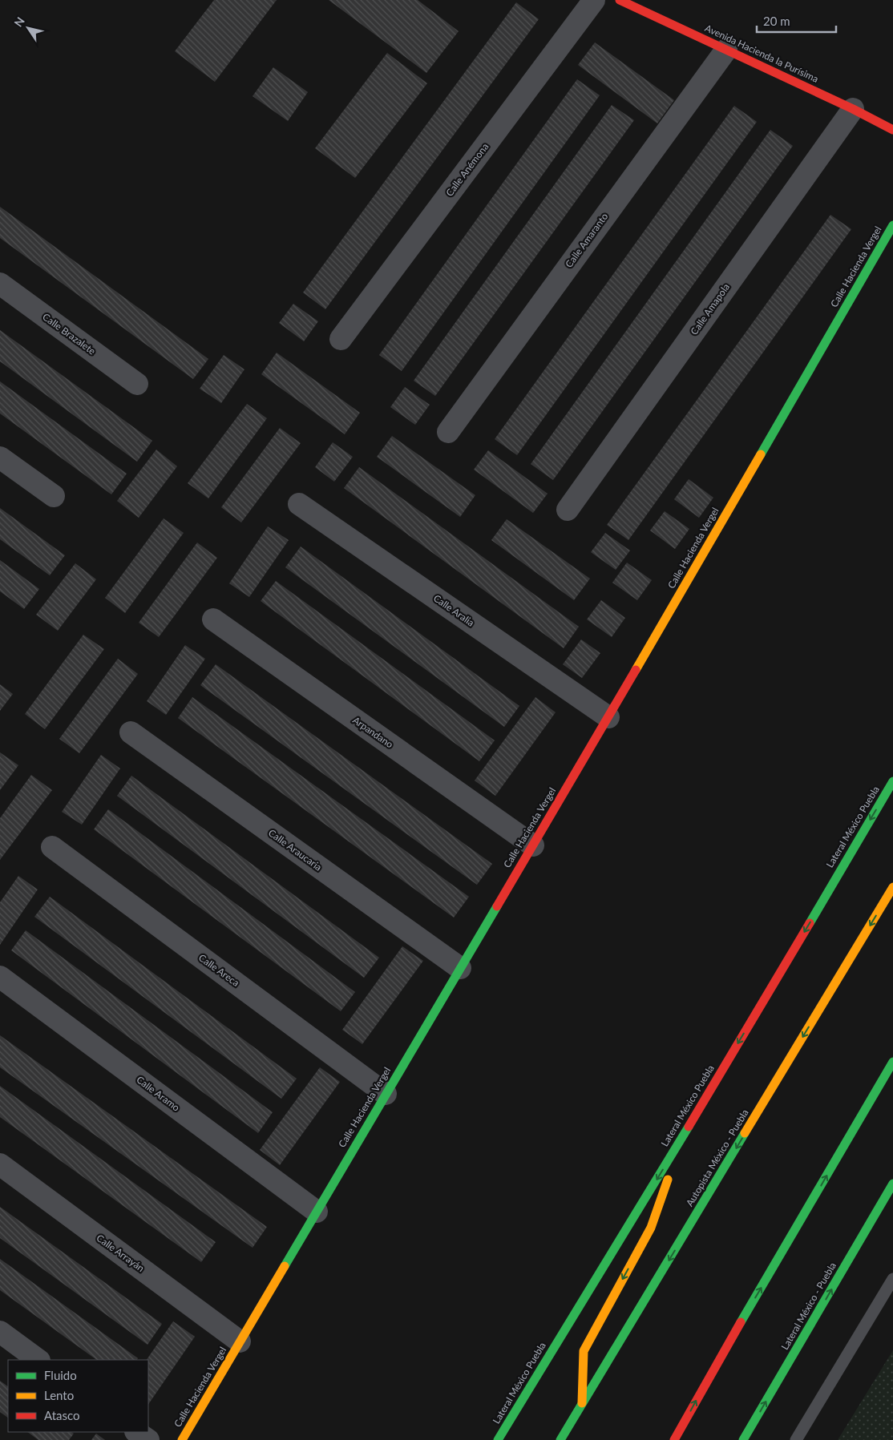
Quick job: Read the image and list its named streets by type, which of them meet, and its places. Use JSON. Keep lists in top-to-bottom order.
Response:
{
  "streets": {
    "main road": [
      "Avenida Hacienda la Purísima",
      "Calle Hacienda Vergel",
      "Lateral México Puebla",
      "Autopista México - Puebla",
      "Lateral México - Puebla"
    ],
    "street": [
      "Calle Anémona",
      "Calle Amaranto",
      "Calle Amapola",
      "Calle Brazalete",
      "Calle Aralia",
      "Arpandano",
      "Calle Araucaria",
      "Calle Areca",
      "Calle Aramo",
      "Calle Arrayán"
    ]
  },
  "crossings": [
    ["Avenida Hacienda la Purísima", "Calle Amaranto"],
    ["Avenida Hacienda la Purísima", "Calle Amapola"],
    ["Calle Hacienda Vergel", "Calle Aralia"],
    ["Calle Hacienda Vergel", "Arpandano"],
    ["Calle Hacienda Vergel", "Calle Araucaria"],
    ["Calle Hacienda Vergel", "Calle Areca"],
    ["Calle Hacienda Vergel", "Calle Aramo"],
    ["Calle Hacienda Vergel", "Calle Arrayán"]
  ],
  "legend": ["Fluido", "Lento", "Atasco"],
  "scale_bar": "20 m",
  "north": "top left"
}
